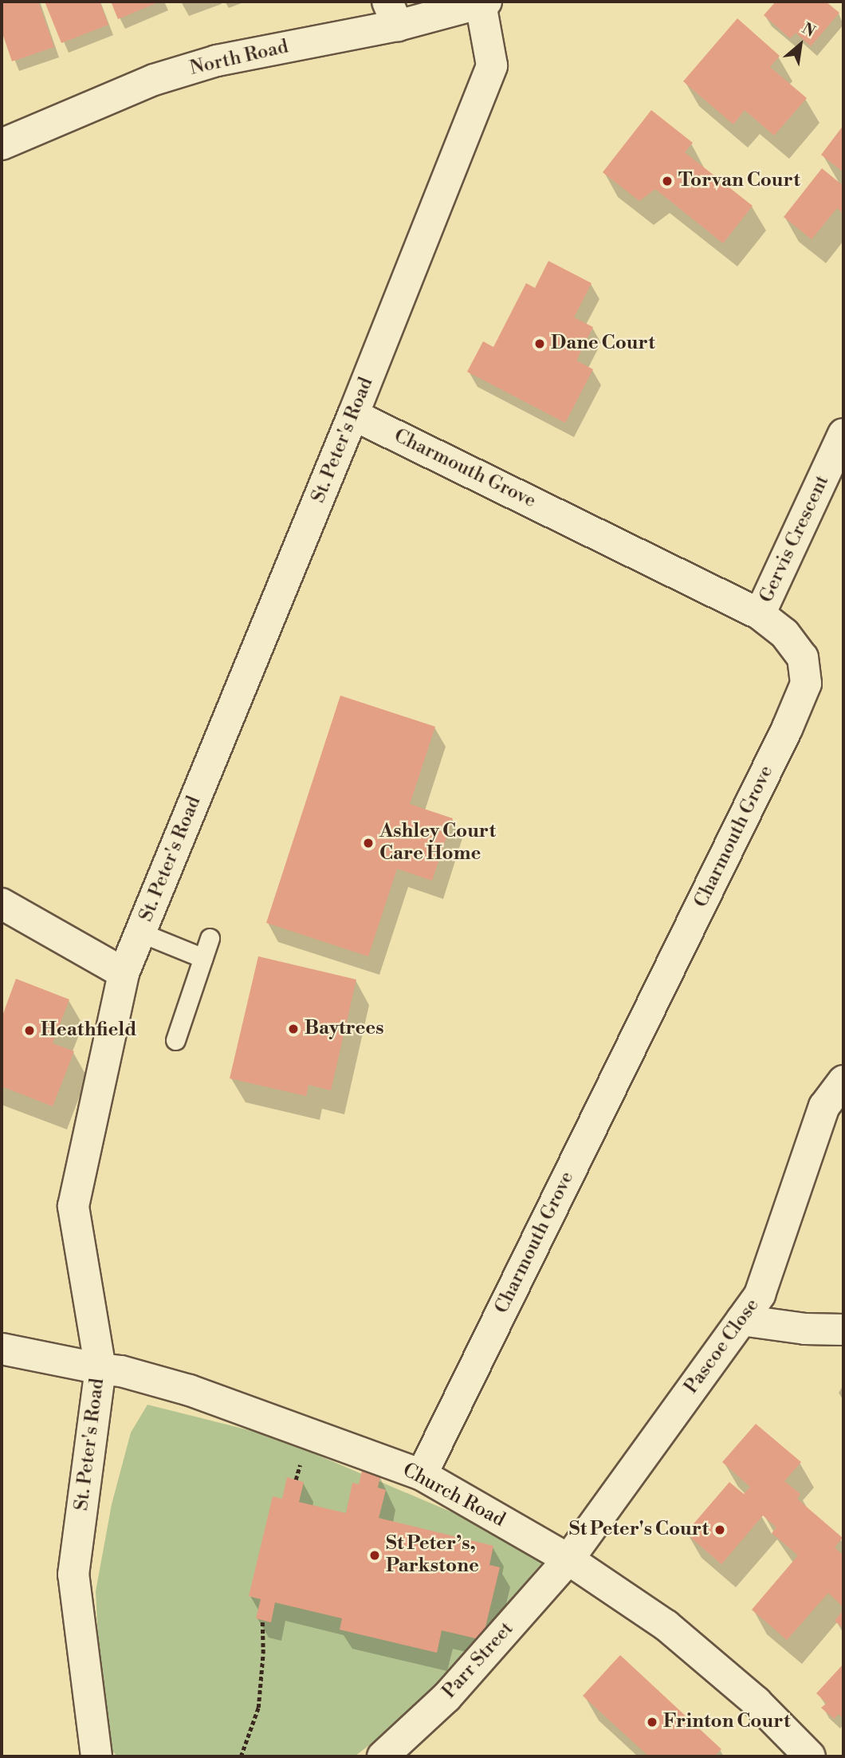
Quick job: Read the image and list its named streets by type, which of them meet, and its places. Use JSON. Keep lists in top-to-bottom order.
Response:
{
  "streets": {
    "street": [
      "North Road",
      "St. Peter's Road",
      "Charmouth Grove",
      "Gervis Crescent",
      "Pascoe Close",
      "Church Road",
      "Parr Street"
    ]
  },
  "crossings": [
    ["North Road", "St. Peter's Road"],
    ["St. Peter's Road", "Charmouth Grove"],
    ["St. Peter's Road", "Church Road"],
    ["Charmouth Grove", "Gervis Crescent"],
    ["Charmouth Grove", "Church Road"],
    ["Pascoe Close", "Church Road"],
    ["Pascoe Close", "Parr Street"],
    ["Church Road", "Parr Street"]
  ],
  "places": [
    "Torvan Court",
    "Dane Court",
    "Ashley Court Care Home",
    "Baytrees",
    "Heathfield",
    "St Peter's Court",
    "St Peter’s, Parkstone",
    "Frinton Court"
  ],
  "north": "top right"
}
